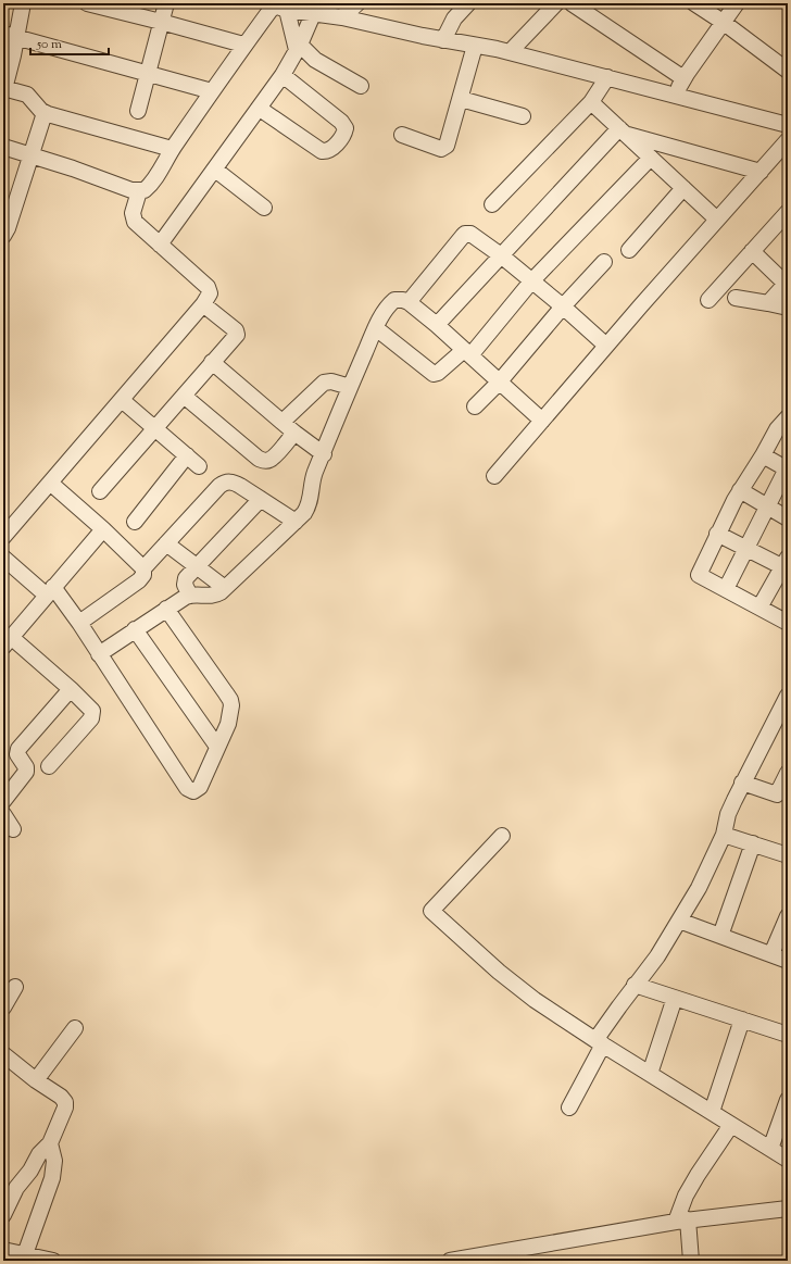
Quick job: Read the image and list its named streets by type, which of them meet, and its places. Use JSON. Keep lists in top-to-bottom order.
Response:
{
  "scale_bar": "50 m"
}
